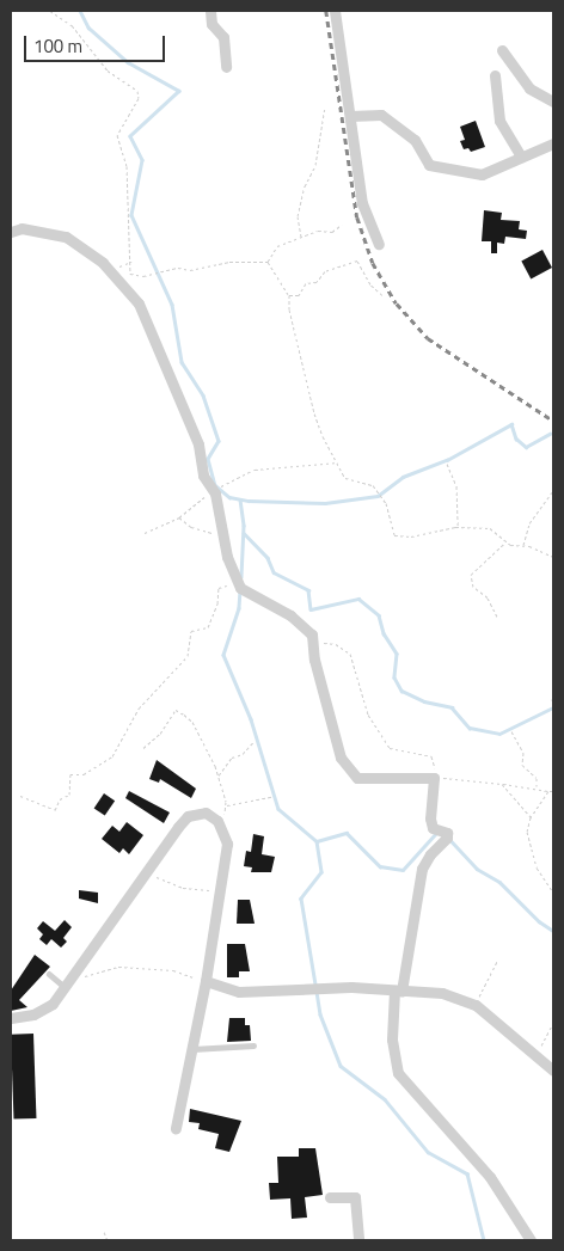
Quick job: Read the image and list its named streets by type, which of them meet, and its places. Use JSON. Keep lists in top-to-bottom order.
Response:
{
  "scale_bar": "100 m"
}
